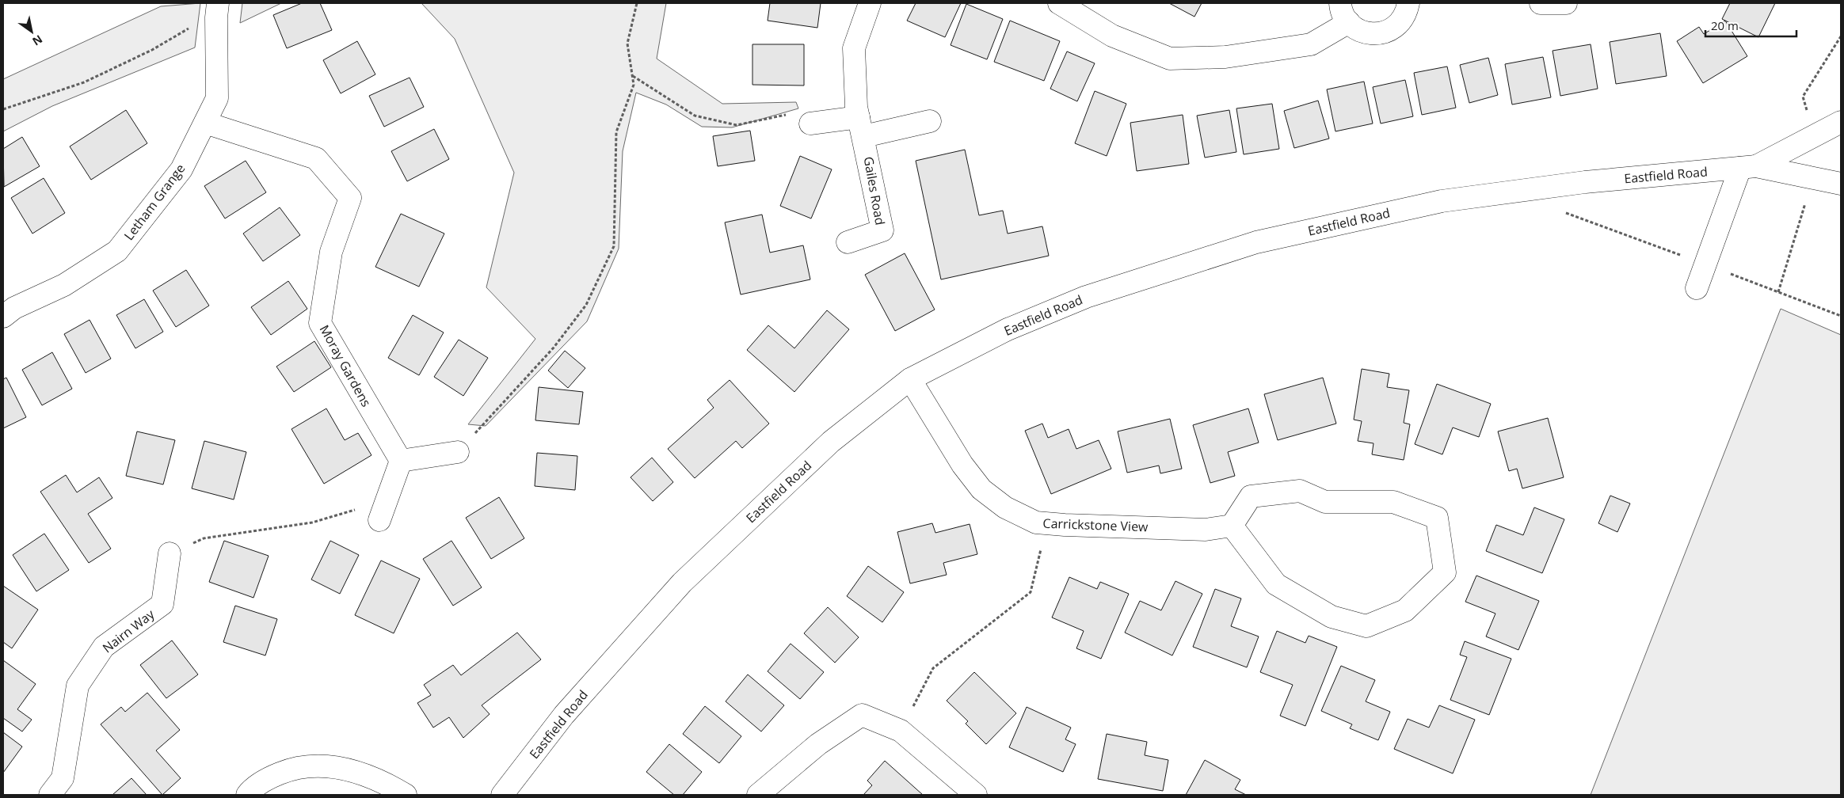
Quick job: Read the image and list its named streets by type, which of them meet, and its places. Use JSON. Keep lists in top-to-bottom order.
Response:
{
  "streets": {
    "street": [
      "Eastfield Road",
      "Gailes Road",
      "Letham Grange",
      "Moray Gardens",
      "Carrickstone View",
      "Nairn Way"
    ]
  },
  "crossings": [
    ["Eastfield Road", "Carrickstone View"],
    ["Letham Grange", "Moray Gardens"]
  ],
  "scale_bar": "20 m",
  "north": "bottom right"
}
